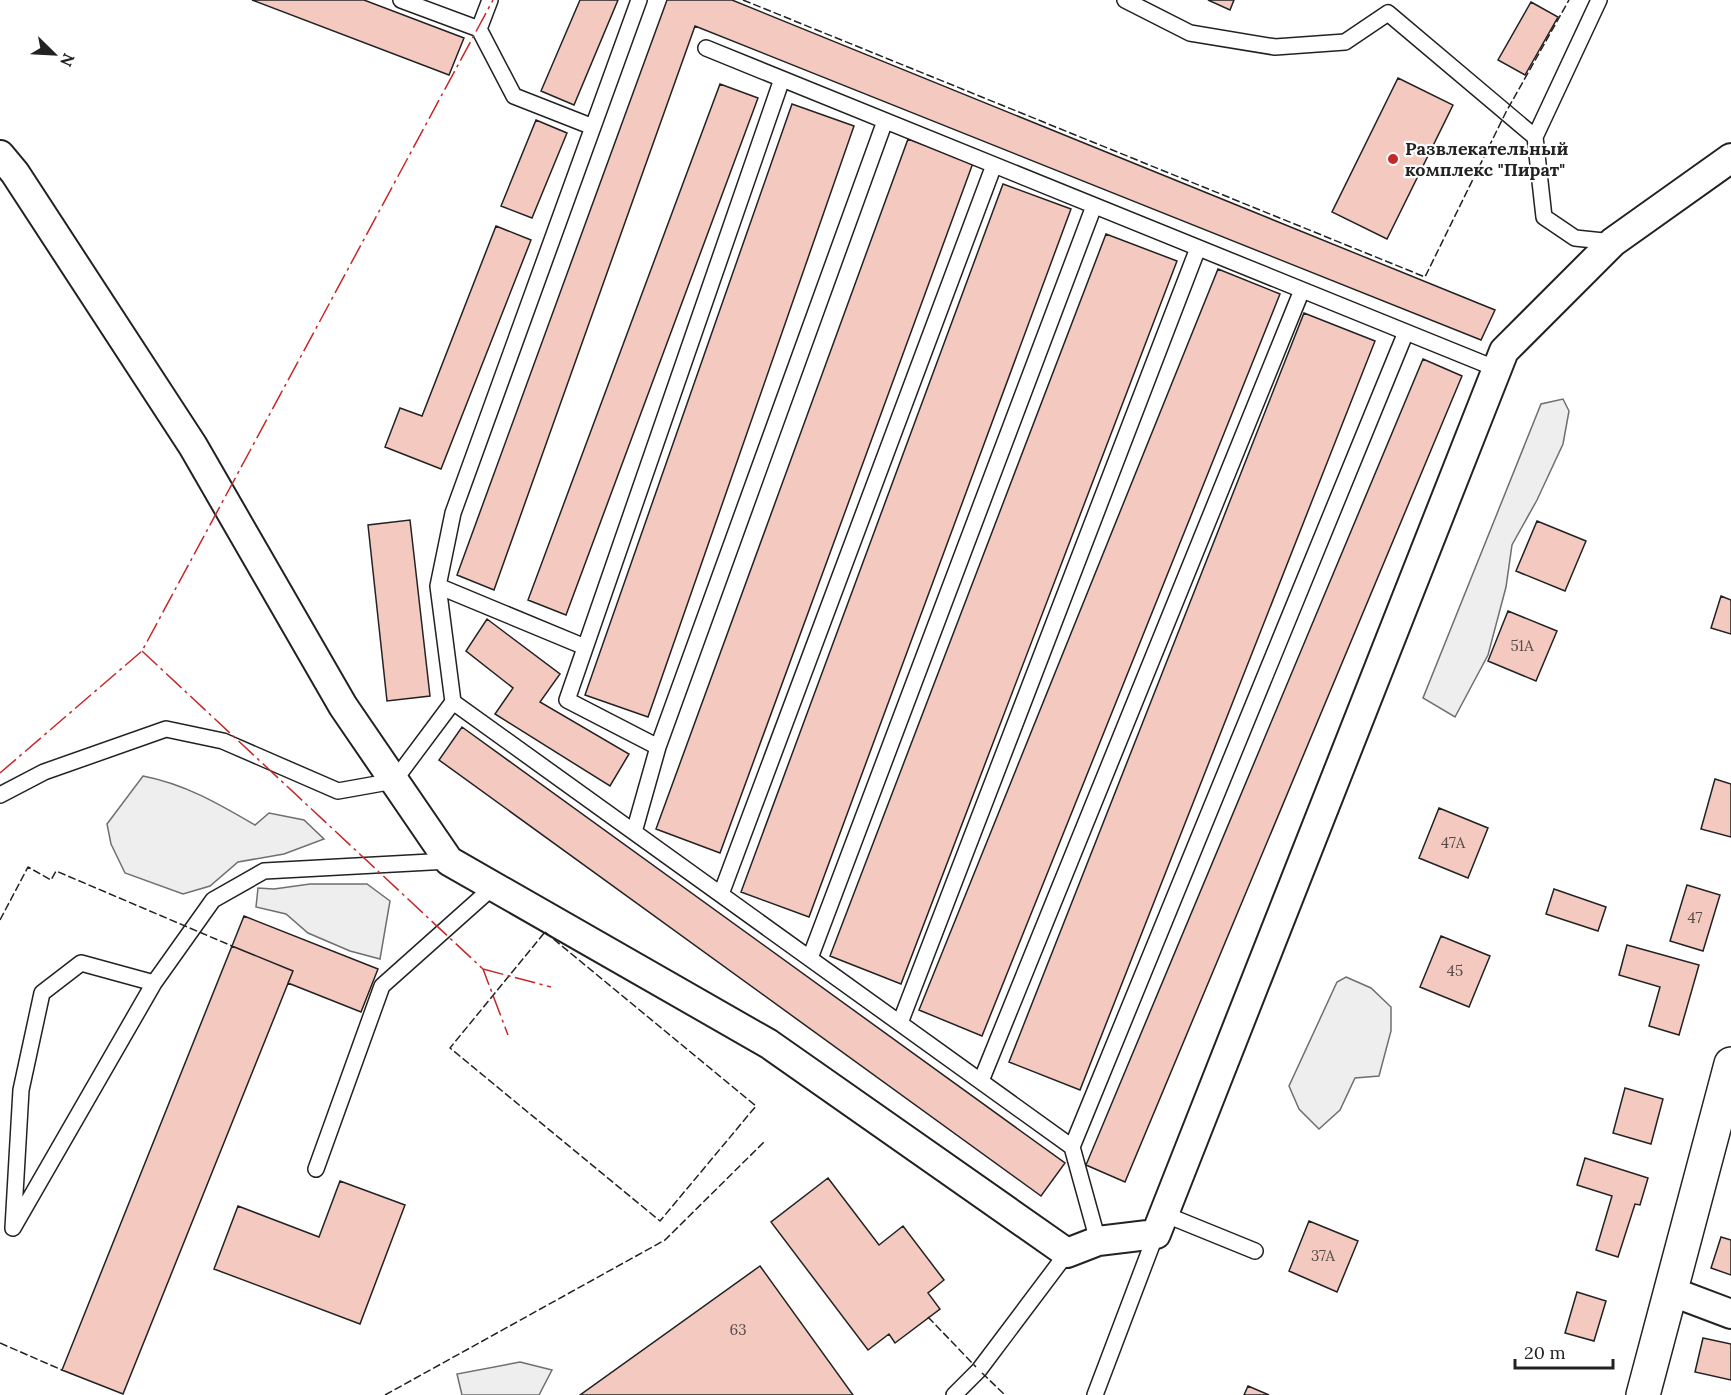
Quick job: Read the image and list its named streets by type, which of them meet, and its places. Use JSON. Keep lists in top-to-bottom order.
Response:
{
  "places": ["Развлекательный комплекс \"Пират\""],
  "house_numbers": [
    "51А",
    "47А",
    "47",
    "45",
    "37А",
    "63"
  ],
  "scale_bar": "20 m",
  "north": "bottom right"
}
